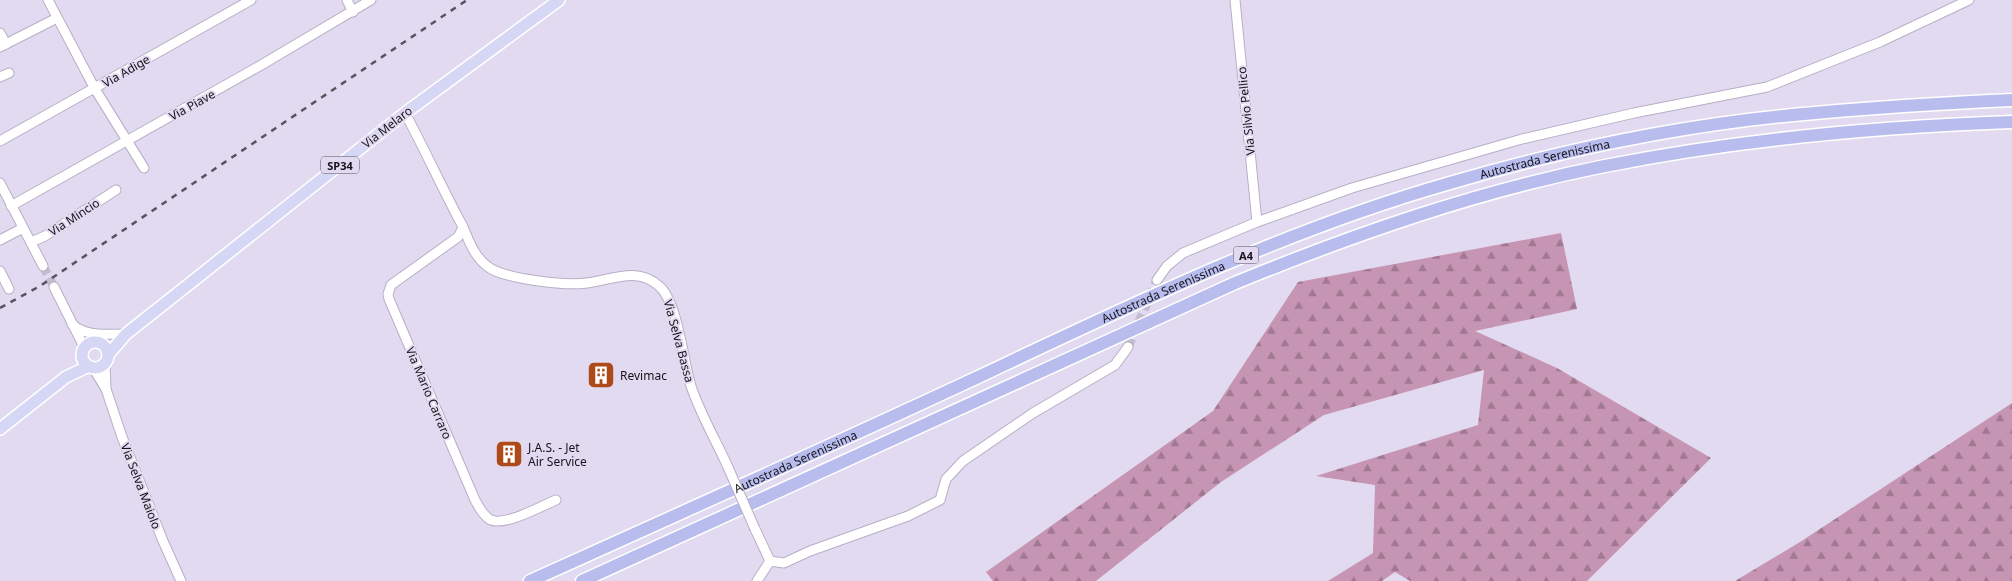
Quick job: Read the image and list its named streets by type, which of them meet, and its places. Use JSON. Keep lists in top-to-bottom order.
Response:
{
  "streets": {
    "highway": ["Autostrada Serenissima", "A4"],
    "main road": ["Via Melaro", "SP34"],
    "street": [
      "Via Adige",
      "Via Piave",
      "Via Silvio Pellico",
      "Via Mincio",
      "Via Selva Bassa",
      "Via Mario Carraro",
      "Via Selva Maiolo"
    ]
  },
  "crossings": [
    ["Via Melaro", "Via Selva Bassa"],
    ["Via Melaro", "Via Selva Maiolo"],
    ["Via Selva Bassa", "Via Mario Carraro"]
  ],
  "places": {
    "building": ["Revimac", "J.A.S. - Jet Air Service"]
  }
}
